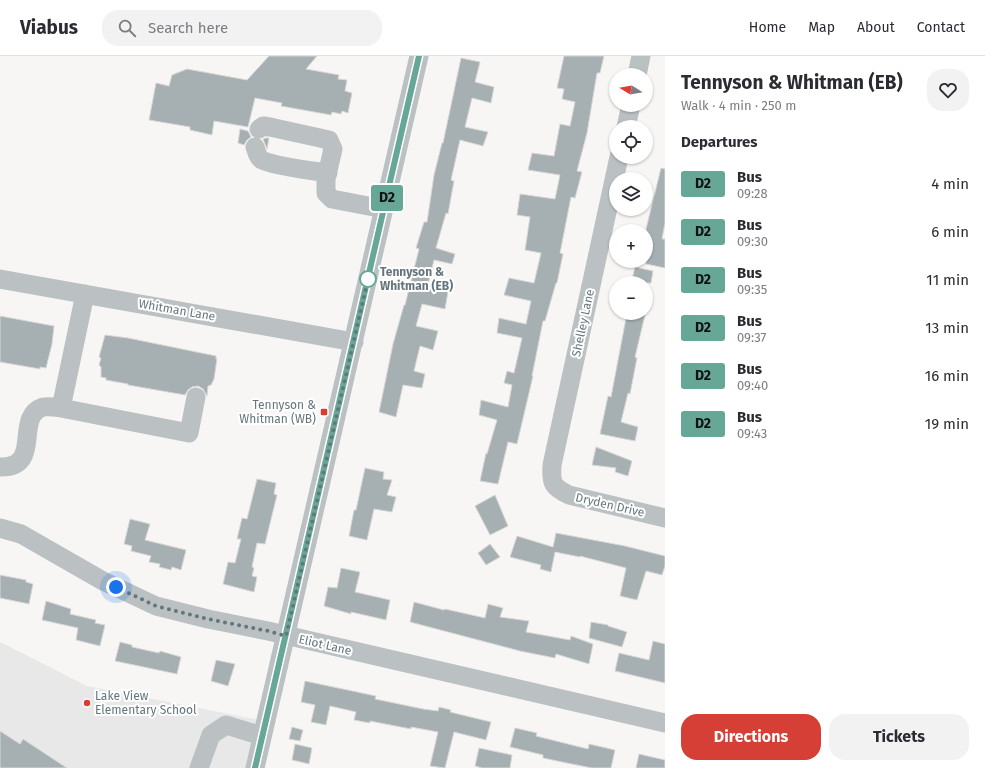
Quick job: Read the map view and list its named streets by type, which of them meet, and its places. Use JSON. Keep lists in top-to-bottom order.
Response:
{
  "streets": {
    "street": [
      "Whitman Lane",
      "Shelley Lane",
      "Dryden Drive",
      "Eliot Lane"
    ]
  },
  "crossings": [
    ["Shelley Lane", "Dryden Drive"]
  ],
  "places": {
    "other": ["Tennyson & Whitman (EB)", "Lake View Elementary School"],
    "transit": ["Tennyson & Whitman (WB)"]
  },
  "lines": ["bus line D2"],
  "north": "left",
  "page": {
    "header": "Viabus",
    "search": "Search here",
    "nav": [
      "Home",
      "Map",
      "About",
      "Contact"
    ],
    "on_map": "D2",
    "heading": [
      ["Tennyson & Whitman (EB)", "Walk · 4 min · 250 m"],
      "Departures"
    ],
    "map_buttons": ["+", "−"],
    "list": [
      {
        "mark": "D2",
        "name": "Bus",
        "note": "09:28",
        "value": "4 min"
      },
      {
        "mark": "D2",
        "name": "Bus",
        "note": "09:30",
        "value": "6 min"
      },
      {
        "mark": "D2",
        "name": "Bus",
        "note": "09:35",
        "value": "11 min"
      },
      {
        "mark": "D2",
        "name": "Bus",
        "note": "09:37",
        "value": "13 min"
      },
      {
        "mark": "D2",
        "name": "Bus",
        "note": "09:40",
        "value": "16 min"
      },
      {
        "mark": "D2",
        "name": "Bus",
        "note": "09:43",
        "value": "19 min"
      }
    ],
    "buttons": ["Directions", "Tickets"]
  }
}
